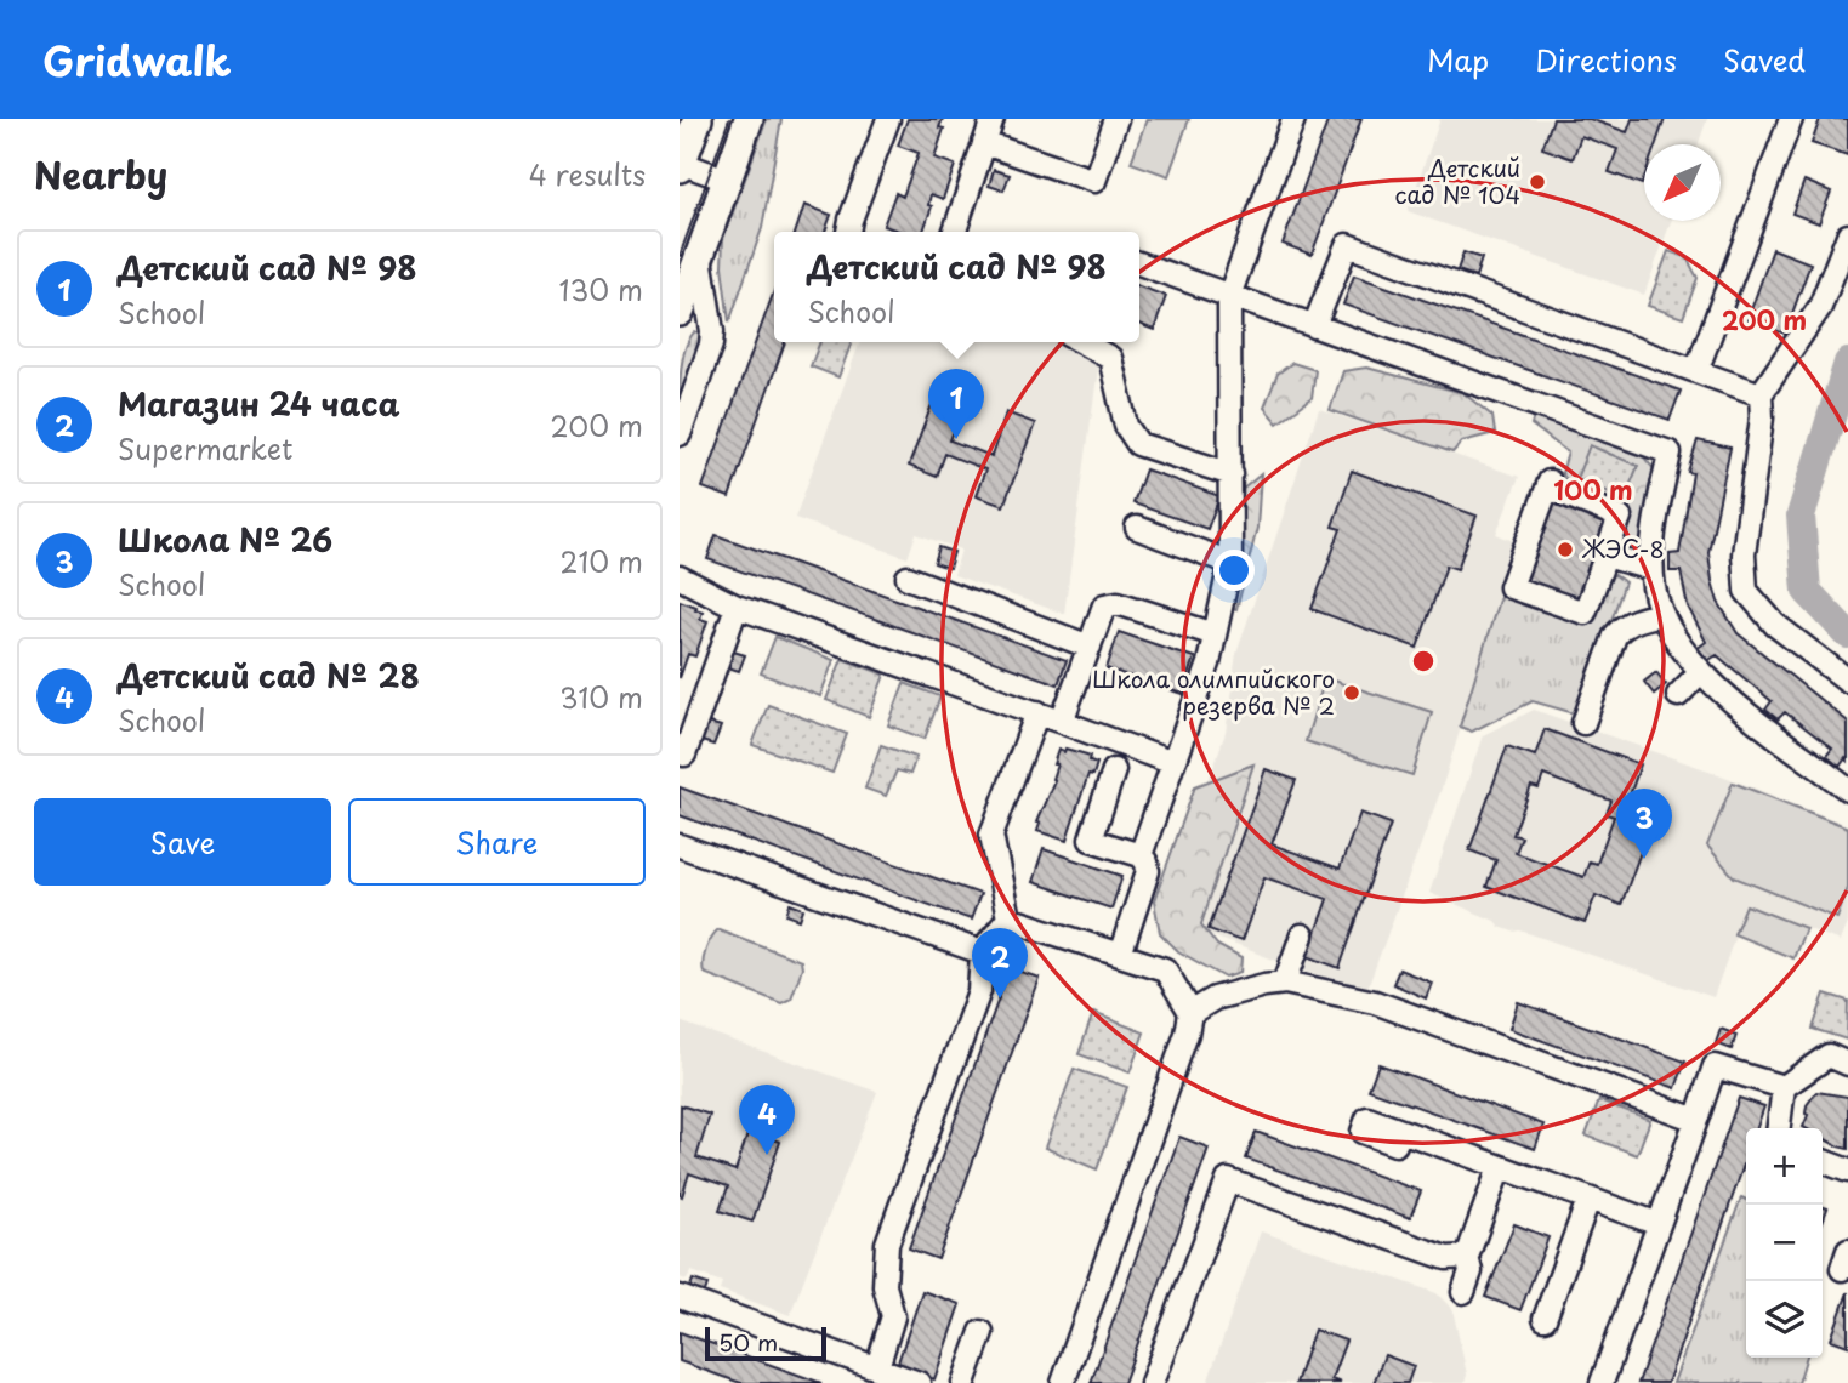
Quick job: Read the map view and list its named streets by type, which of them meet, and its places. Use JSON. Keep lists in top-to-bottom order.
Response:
{
  "places": ["Детский сад № 104", "ЖЭС-8", "Школа олимпийского резерва № 2"],
  "scale_bar": "50 m",
  "north": "bottom left",
  "page": {
    "header": "Gridwalk",
    "nav": ["Map", "Directions", "Saved"],
    "heading": ["Nearby", "4 results"],
    "list": [
      {
        "mark": "1",
        "name": "Детский сад № 98",
        "note": "School",
        "value": "130 m"
      },
      {
        "mark": "2",
        "name": "Магазин 24 часа",
        "note": "Supermarket",
        "value": "200 m"
      },
      {
        "mark": "3",
        "name": "Школа № 26",
        "note": "School",
        "value": "210 m"
      },
      {
        "mark": "4",
        "name": "Детский сад № 28",
        "note": "School",
        "value": "310 m"
      }
    ],
    "popup": ["Детский сад № 98", "School"],
    "pins": [
      "1",
      "3",
      "2",
      "4"
    ],
    "buttons": ["Save", "Share"],
    "map_buttons": ["+", "−"],
    "scale": "50 m"
  },
  "rings": ["200 m", "100 m"]
}
